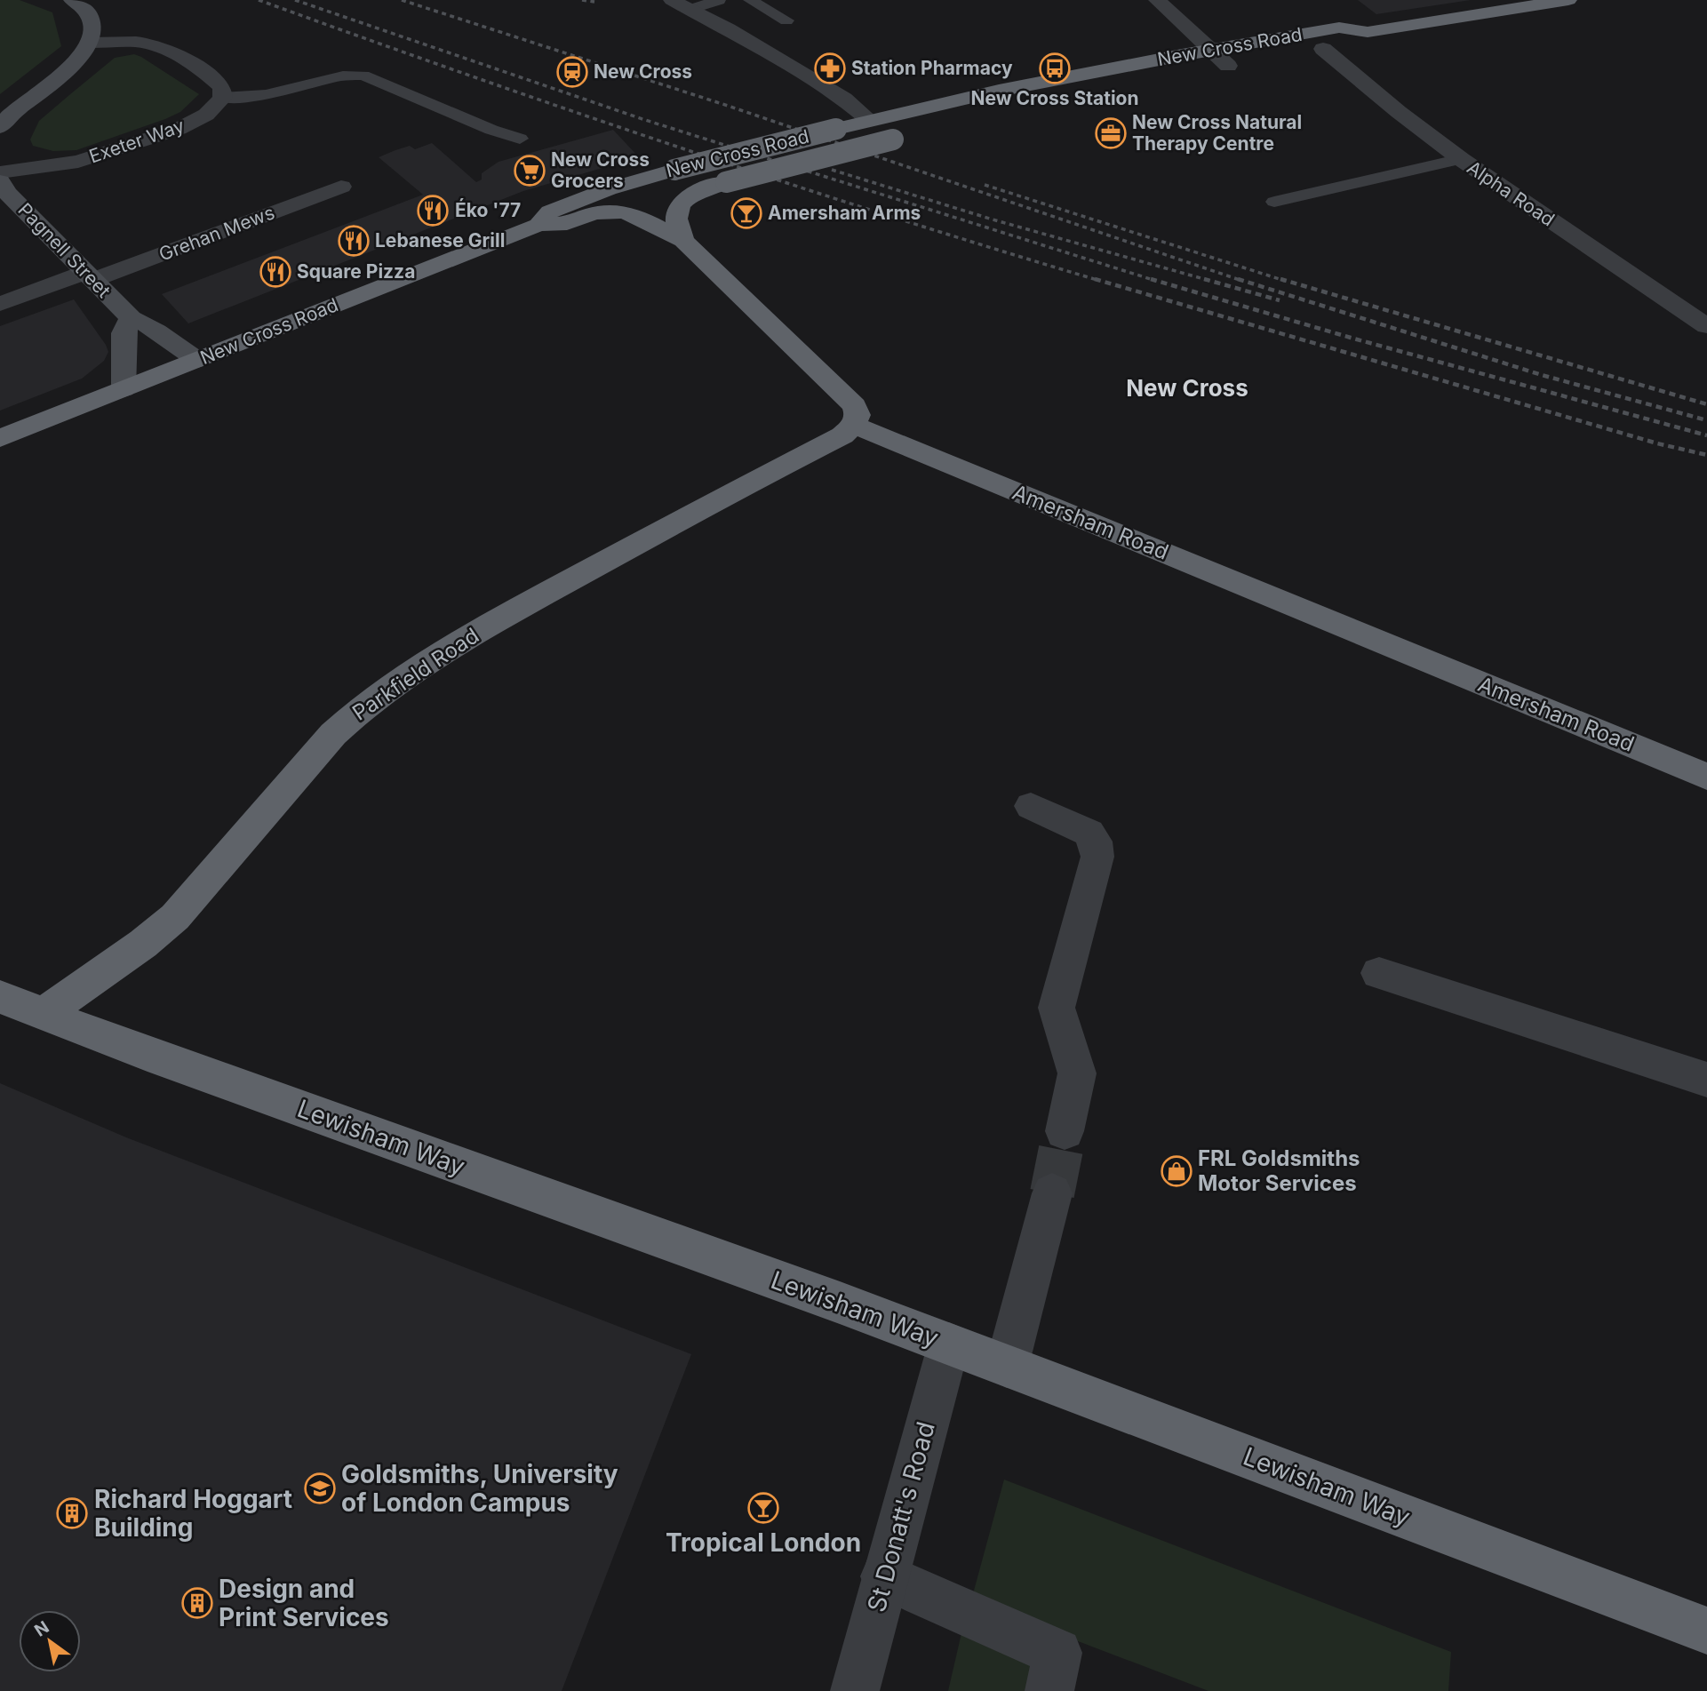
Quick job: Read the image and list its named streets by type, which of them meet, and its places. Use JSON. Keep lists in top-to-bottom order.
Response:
{
  "streets": {
    "highway": [
      "New Cross Road",
      "Amersham Road",
      "Parkfield Road",
      "Lewisham Way"
    ],
    "main road": ["Pagnell Street"],
    "street": [
      "Exeter Way",
      "Alpha Road",
      "Grehan Mews",
      "St Donatt's Road"
    ]
  },
  "crossings": [
    ["New Cross Road", "Alpha Road"],
    ["New Cross Road", "Pagnell Street"],
    ["Grehan Mews", "Pagnell Street"],
    ["Amersham Road", "Parkfield Road"],
    ["Parkfield Road", "Lewisham Way"],
    ["Lewisham Way", "St Donatt's Road"]
  ],
  "districts": ["New Cross"],
  "places": {
    "pharmacy": ["Station Pharmacy"],
    "bus stop": ["New Cross Station"],
    "station": ["New Cross"],
    "office": ["New Cross Natural Therapy Centre"],
    "supermarket": ["New Cross Grocers"],
    "restaurant": ["Éko '77", "Lebanese Grill", "Square Pizza"],
    "bar": ["Amersham Arms", "Tropical London"],
    "shop": ["FRL Goldsmiths Motor Services"],
    "school or university": ["Goldsmiths, University of London Campus"],
    "building": ["Richard Hoggart Building", "Design and Print Services"]
  },
  "north": "top left"
}
